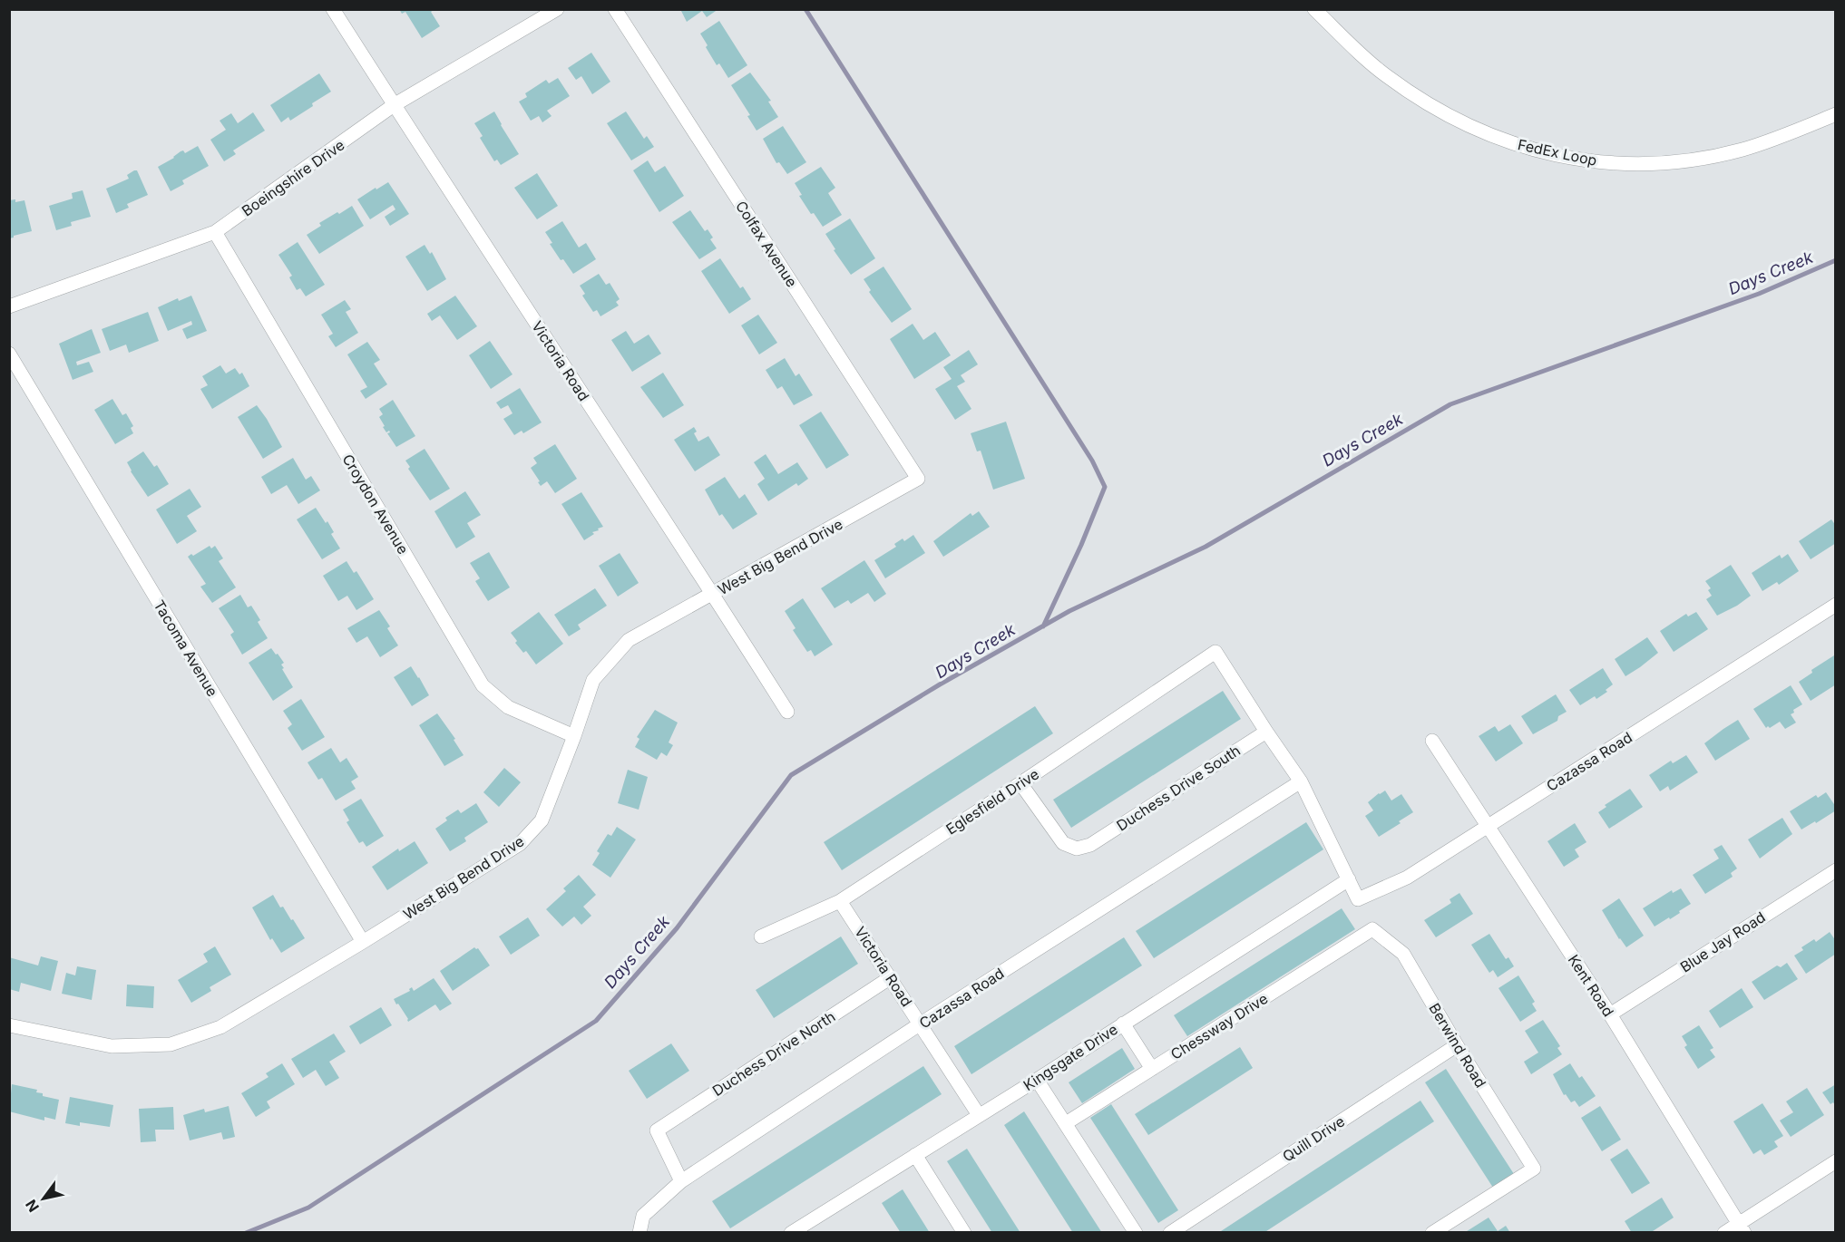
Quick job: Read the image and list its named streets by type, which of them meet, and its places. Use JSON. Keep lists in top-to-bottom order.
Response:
{
  "streets": {
    "street": [
      "FedEx Loop",
      "Boeingshire Drive",
      "Colfax Avenue",
      "Victoria Road",
      "Croydon Avenue",
      "West Big Bend Drive",
      "Tacoma Avenue",
      "Cazassa Road",
      "Duchess Drive South",
      "Eglesfield Drive",
      "Blue Jay Road",
      "Kent Road",
      "Chessway Drive",
      "Berwind Road",
      "Duchess Drive North",
      "Kingsgate Drive",
      "Quill Drive"
    ]
  },
  "crossings": [
    ["Boeingshire Drive", "Victoria Road"],
    ["Boeingshire Drive", "Croydon Avenue"],
    ["Colfax Avenue", "West Big Bend Drive"],
    ["Victoria Road", "West Big Bend Drive"],
    ["Victoria Road", "Cazassa Road"],
    ["Victoria Road", "Eglesfield Drive"],
    ["Victoria Road", "Duchess Drive North"],
    ["Victoria Road", "Kingsgate Drive"],
    ["Croydon Avenue", "West Big Bend Drive"],
    ["West Big Bend Drive", "Tacoma Avenue"],
    ["Cazassa Road", "Kent Road"],
    ["Cazassa Road", "Duchess Drive North"],
    ["Cazassa Road", "Kingsgate Drive"],
    ["Duchess Drive South", "Eglesfield Drive"],
    ["Blue Jay Road", "Kent Road"],
    ["Chessway Drive", "Berwind Road"],
    ["Berwind Road", "Quill Drive"]
  ],
  "water": ["Days Creek"],
  "north": "bottom left"
}
